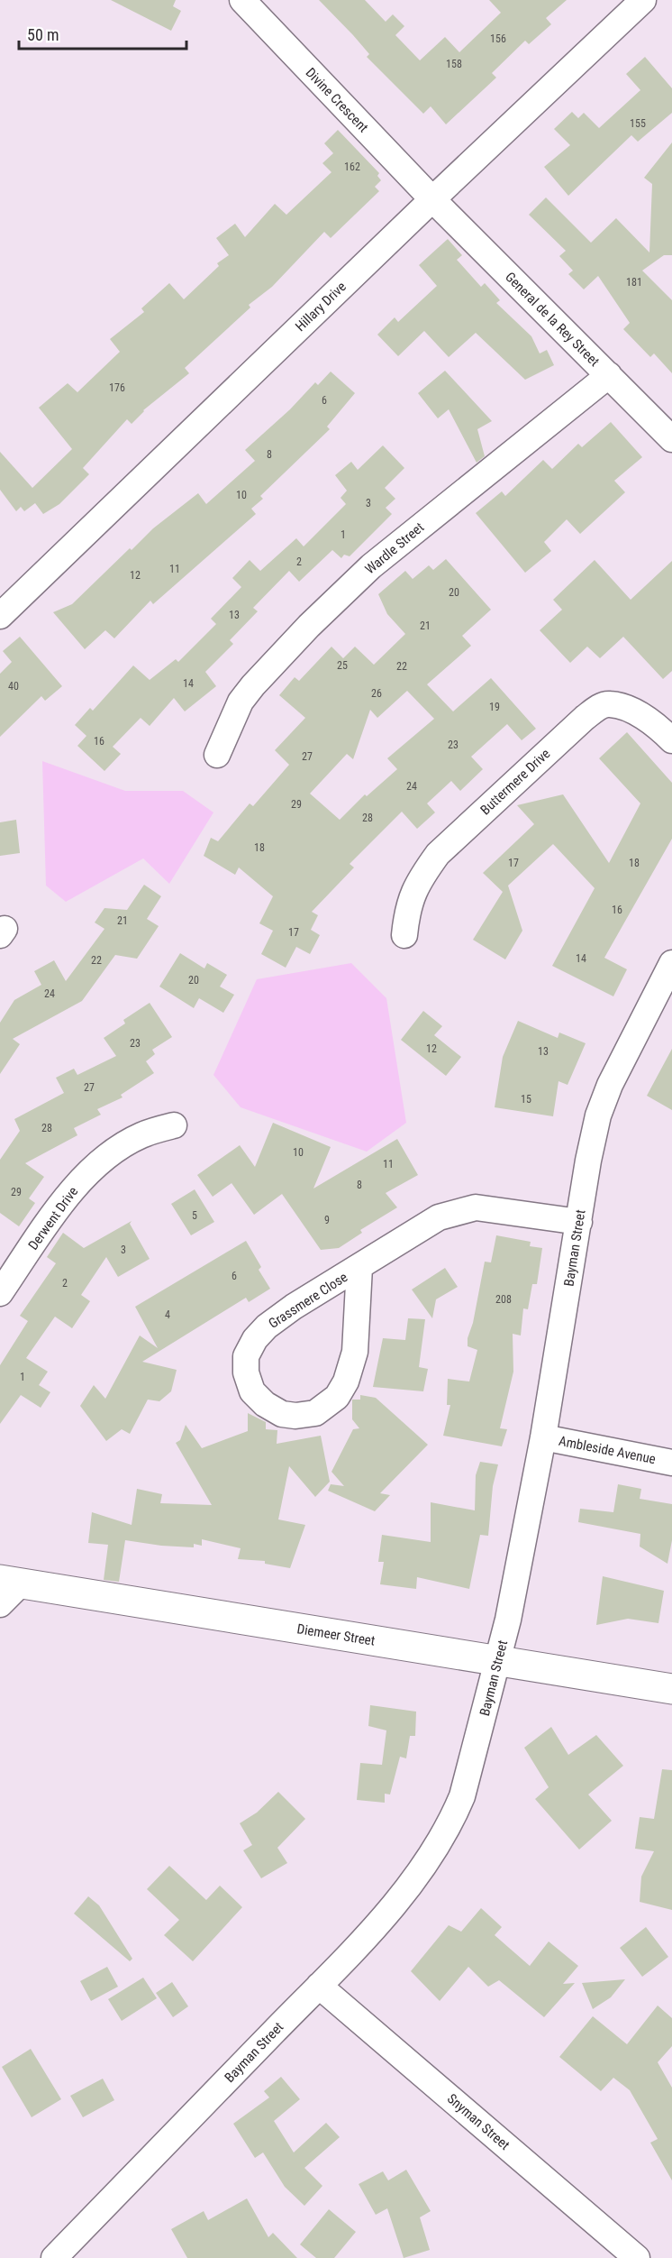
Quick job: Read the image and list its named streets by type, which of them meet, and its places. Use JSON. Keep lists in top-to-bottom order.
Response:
{
  "streets": {
    "street": [
      "Divine Crescent",
      "Hillary Drive",
      "General de la Rey Street",
      "Wardle Street",
      "Buttermere Drive",
      "Derwent Drive",
      "Bayman Street",
      "Grassmere Close",
      "Ambleside Avenue",
      "Diemeer Street",
      "Snyman Street"
    ]
  },
  "crossings": [
    ["Divine Crescent", "Hillary Drive"],
    ["Divine Crescent", "General de la Rey Street"],
    ["Hillary Drive", "General de la Rey Street"],
    ["General de la Rey Street", "Wardle Street"],
    ["Bayman Street", "Grassmere Close"],
    ["Bayman Street", "Ambleside Avenue"],
    ["Bayman Street", "Diemeer Street"],
    ["Bayman Street", "Snyman Street"]
  ],
  "house_numbers": [
    "156",
    "158",
    "155",
    "162",
    "181",
    "176",
    "6",
    "8",
    "10",
    "3",
    "1",
    "2",
    "11",
    "12",
    "20",
    "13",
    "21",
    "25",
    "22",
    "14",
    "40",
    "26",
    "19",
    "16",
    "23",
    "27",
    "24",
    "29",
    "28",
    "18",
    "17",
    "18",
    "16",
    "21",
    "17",
    "14",
    "22",
    "20",
    "24",
    "23",
    "12",
    "13",
    "27",
    "15",
    "28",
    "10",
    "11",
    "8",
    "29",
    "5",
    "9",
    "3",
    "6",
    "2",
    "208",
    "4",
    "1"
  ],
  "scale_bar": "50 m"
}
